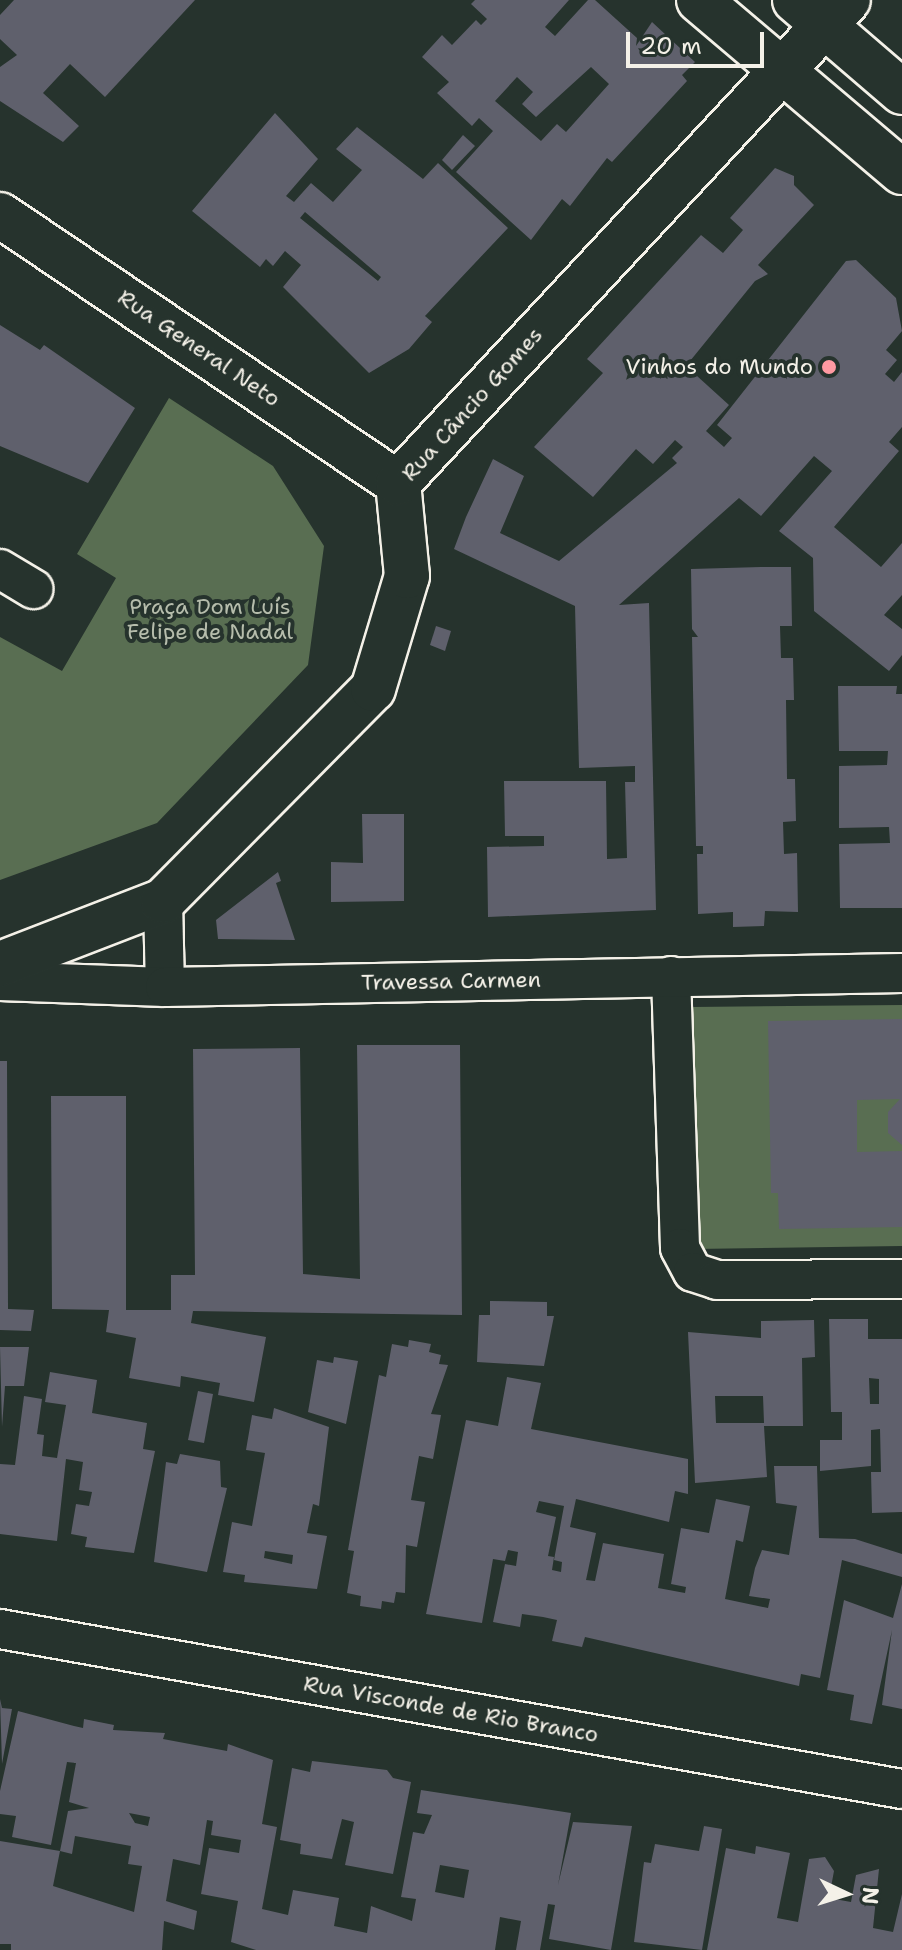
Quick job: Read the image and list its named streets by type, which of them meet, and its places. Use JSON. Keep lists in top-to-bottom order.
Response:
{
  "streets": {
    "street": [
      "Rua General Neto",
      "Rua Câncio Gomes",
      "Travessa Carmen",
      "Rua Visconde de Rio Branco"
    ]
  },
  "crossings": [
    ["Rua General Neto", "Rua Câncio Gomes"]
  ],
  "parks": ["Praça Dom Luís Felipe de Nadal"],
  "places": ["Vinhos do Mundo"],
  "scale_bar": "20 m",
  "north": "right"
}
